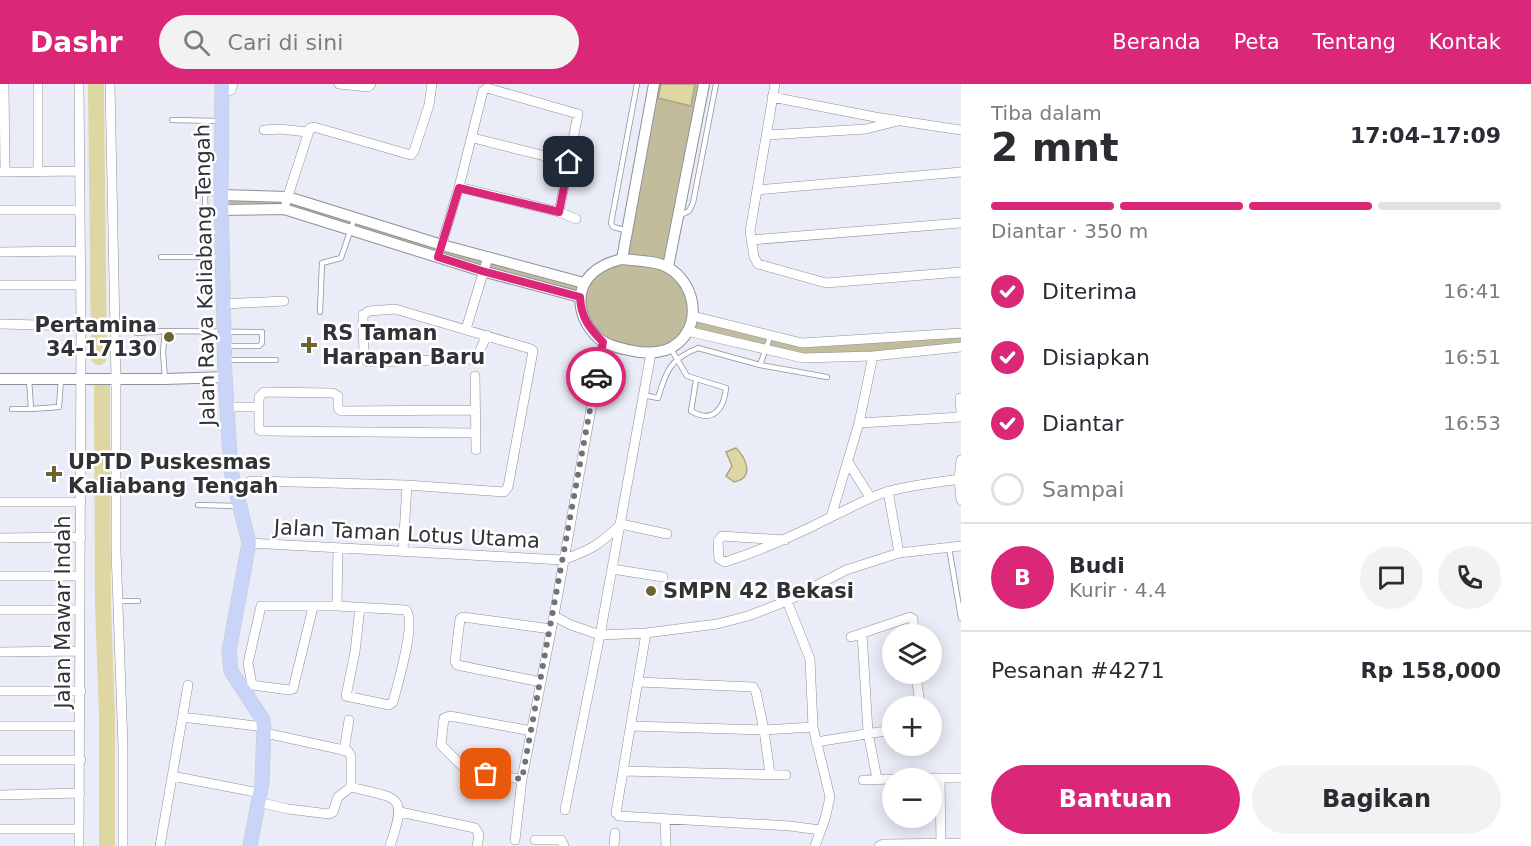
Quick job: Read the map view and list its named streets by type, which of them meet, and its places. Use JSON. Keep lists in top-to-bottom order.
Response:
{
  "streets": {
    "main road": ["Jalan Raya Kaliabang Tengah"],
    "street": ["Jalan Taman Lotus Utama", "Jalan Mawar Indah"]
  },
  "crossings": [
    ["Jalan Raya Kaliabang Tengah", "Jalan Taman Lotus Utama"]
  ],
  "places": {
    "other": ["Pertamina 34-17130", "SMPN 42 Bekasi"],
    "health": ["RS Taman Harapan Baru", "UPTD Puskesmas Kaliabang Tengah"]
  },
  "page": {
    "header": "Dashr",
    "search": "Cari di sini",
    "nav": [
      "Beranda",
      "Peta",
      "Tentang",
      "Kontak"
    ],
    "heading": ["2 mnt", "Tiba dalam", "17:04–17:09"],
    "panel": [
      "Budi",
      "Kurir · 4.4",
      "Pesanan #4271",
      "Rp 158,000"
    ],
    "bar": "Diantar · 350 m",
    "list": [
      ["Diterima", "16:41"],
      ["Disiapkan", "16:51"],
      ["Diantar", "16:53"],
      "Sampai"
    ],
    "round": "B",
    "map_buttons": ["+", "−"],
    "buttons": ["Bantuan", "Bagikan"]
  }
}
